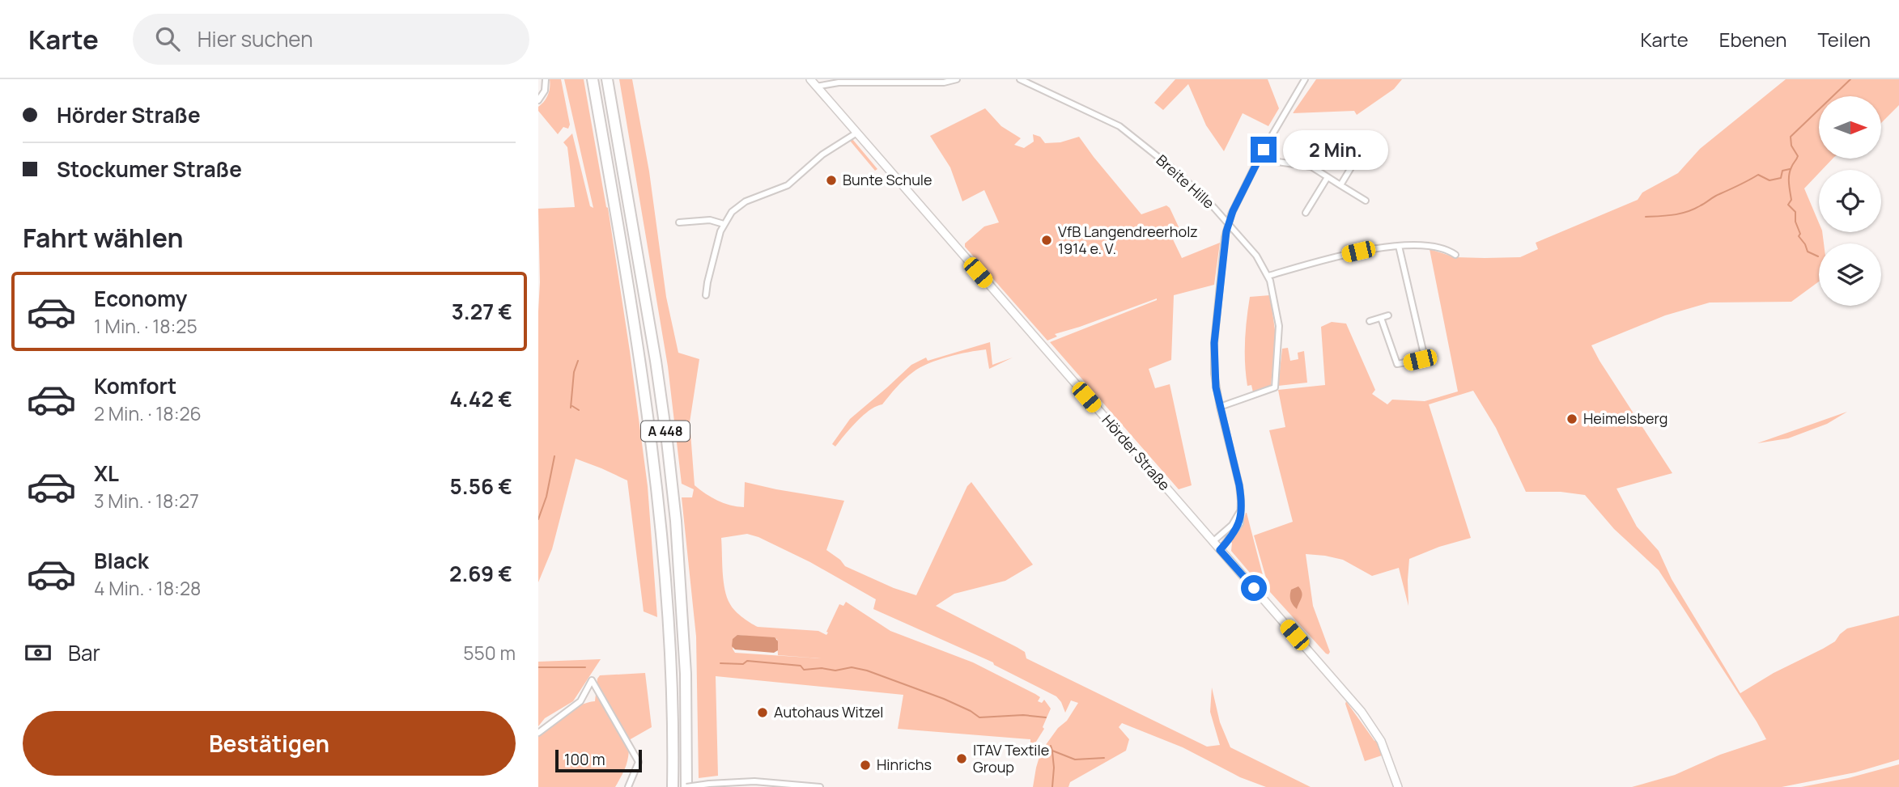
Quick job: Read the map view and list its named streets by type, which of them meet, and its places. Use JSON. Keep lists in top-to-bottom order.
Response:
{
  "streets": {
    "highway": ["A 448"],
    "main road": ["Hörder Straße"],
    "street": ["Breite Hille"]
  },
  "places": [
    "Bunte Schule",
    "VfB Langendreerholz 1914 e. V.",
    "Heimelsberg",
    "Autohaus Witzel",
    "ITAV Textile Group",
    "Hinrichs"
  ],
  "scale_bar": "100 m",
  "north": "right",
  "page": {
    "header": "Karte",
    "search": "Hier suchen",
    "nav": ["Karte", "Ebenen", "Teilen"],
    "banner": ["Hörder Straße", "Stockumer Straße"],
    "bubble": "2 Min.",
    "heading": "Fahrt wählen",
    "list": [
      {
        "name": "Economy",
        "note": "1 Min. · 18:25",
        "value": "3.27 €"
      },
      {
        "name": "Komfort",
        "note": "2 Min. · 18:26",
        "value": "4.42 €"
      },
      {
        "name": "XL",
        "note": "3 Min. · 18:27",
        "value": "5.56 €"
      },
      {
        "name": "Black",
        "note": "4 Min. · 18:28",
        "value": "2.69 €"
      }
    ],
    "pay": ["Bar", "550 m"],
    "buttons": "Bestätigen",
    "scale": "100 m"
  }
}
